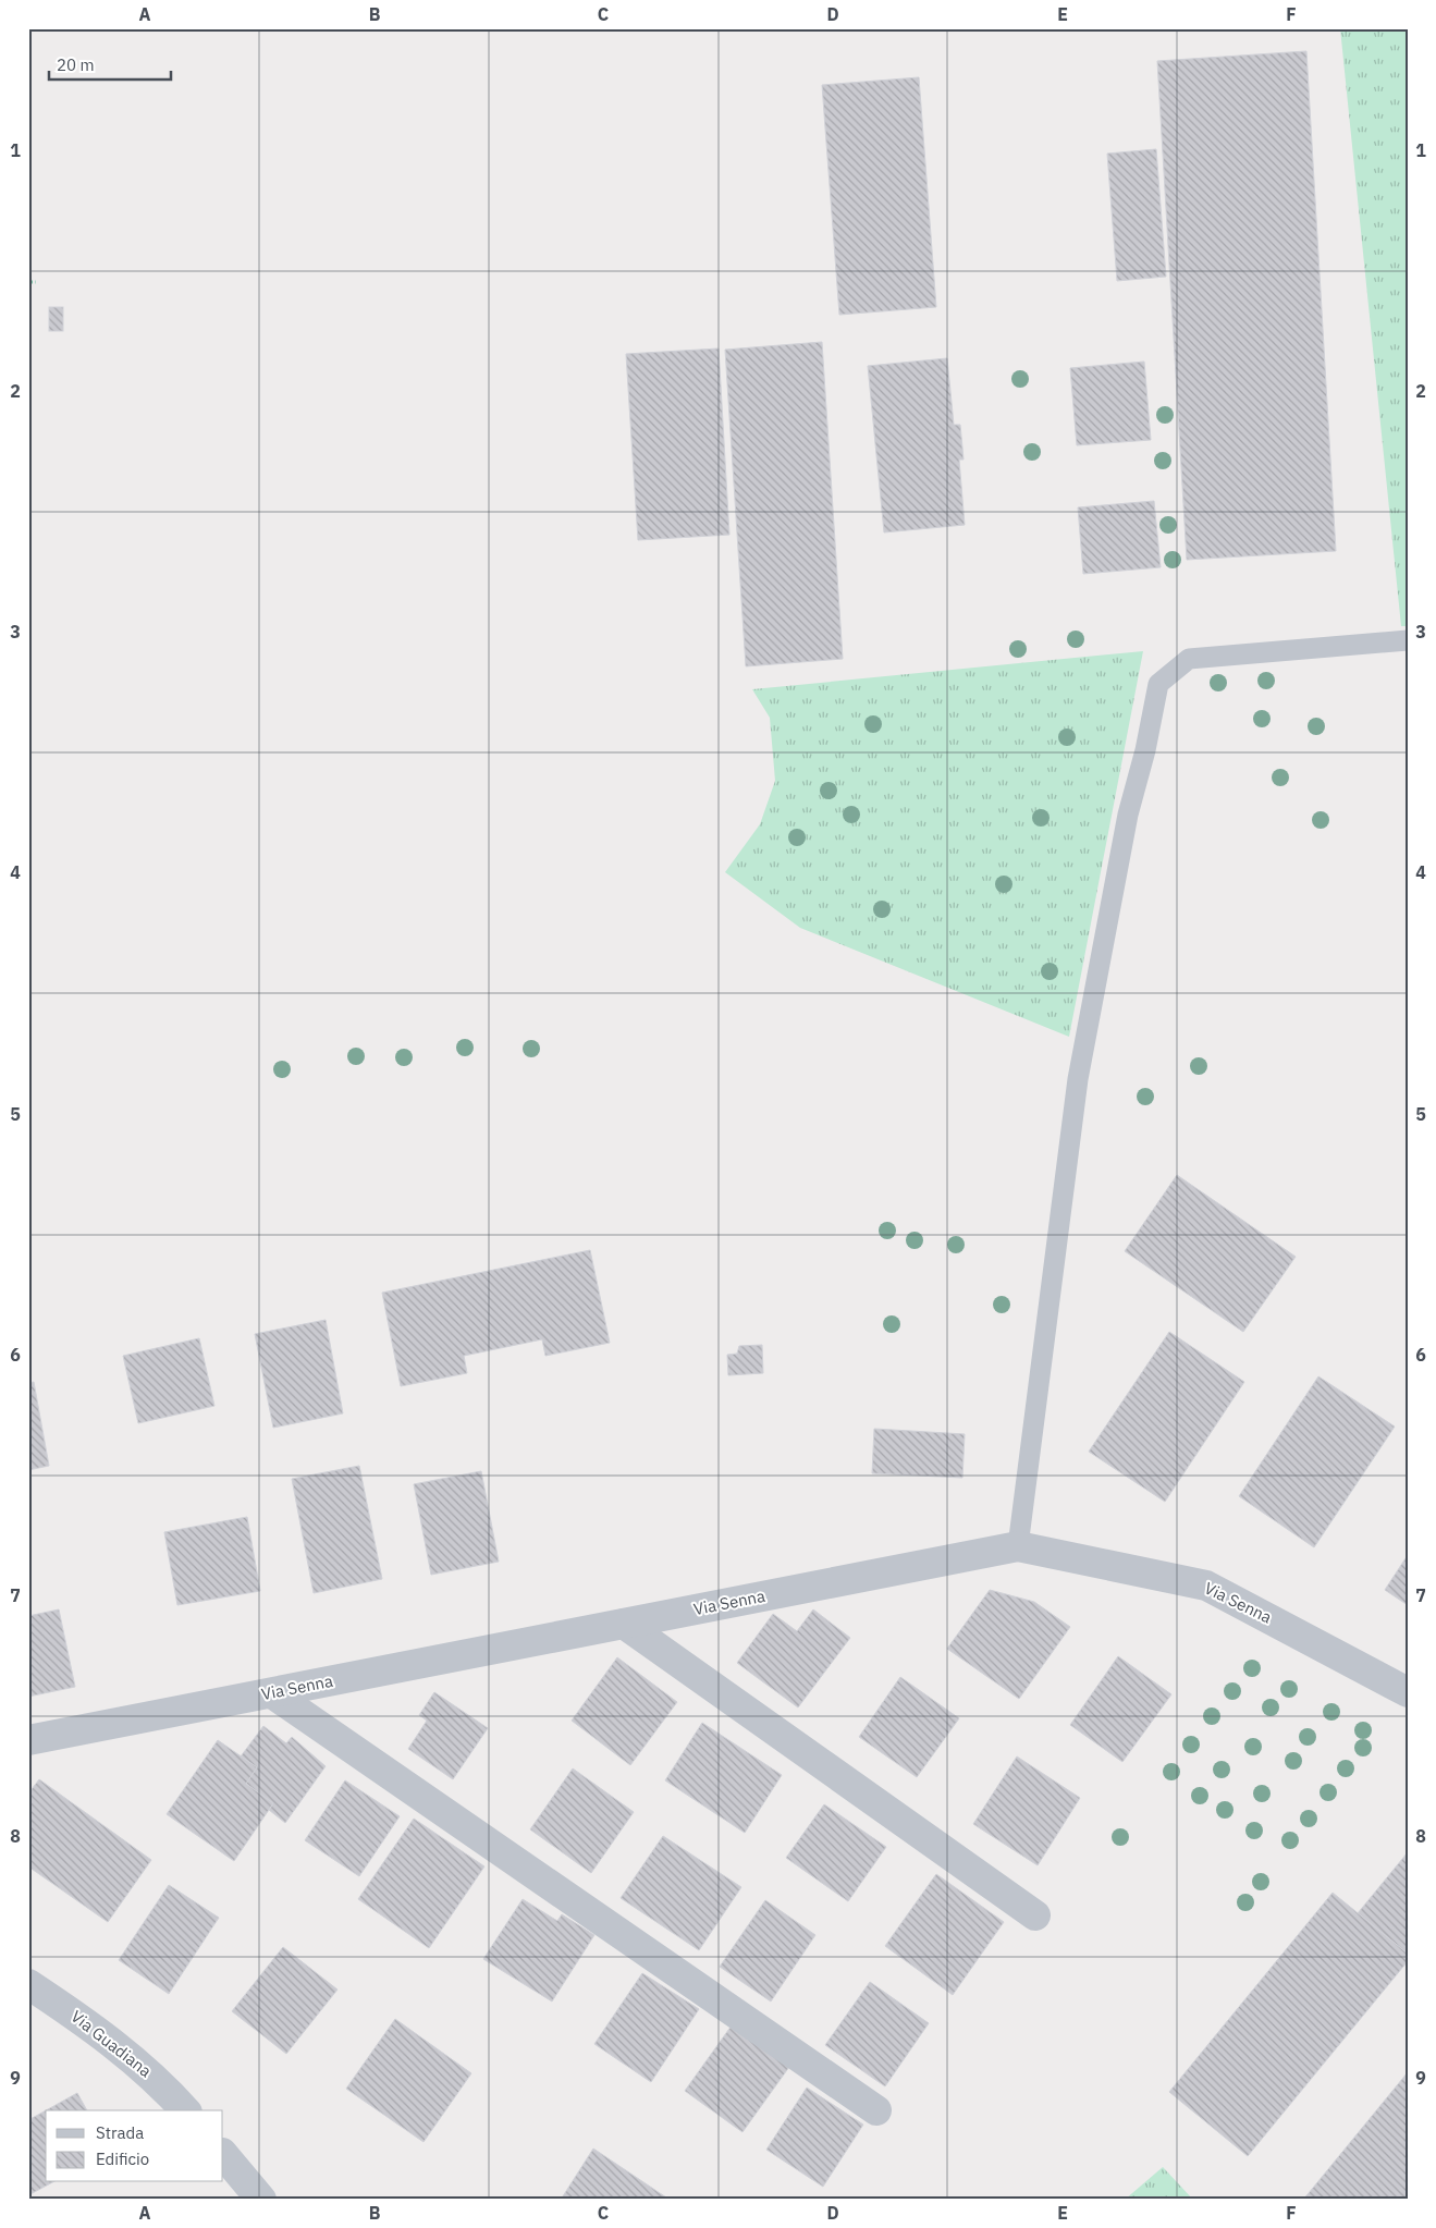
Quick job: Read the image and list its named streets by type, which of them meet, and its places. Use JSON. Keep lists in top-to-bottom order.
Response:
{
  "streets": {
    "street": ["Via Senna", "Via Guadiana"]
  },
  "legend": ["Strada", "Edificio"],
  "scale_bar": "20 m",
  "grid": {
    "columns": [
      "A",
      "B",
      "C",
      "D",
      "E",
      "F"
    ],
    "rows": [
      "1",
      "2",
      "3",
      "4",
      "5",
      "6",
      "7",
      "8",
      "9"
    ]
  }
}
